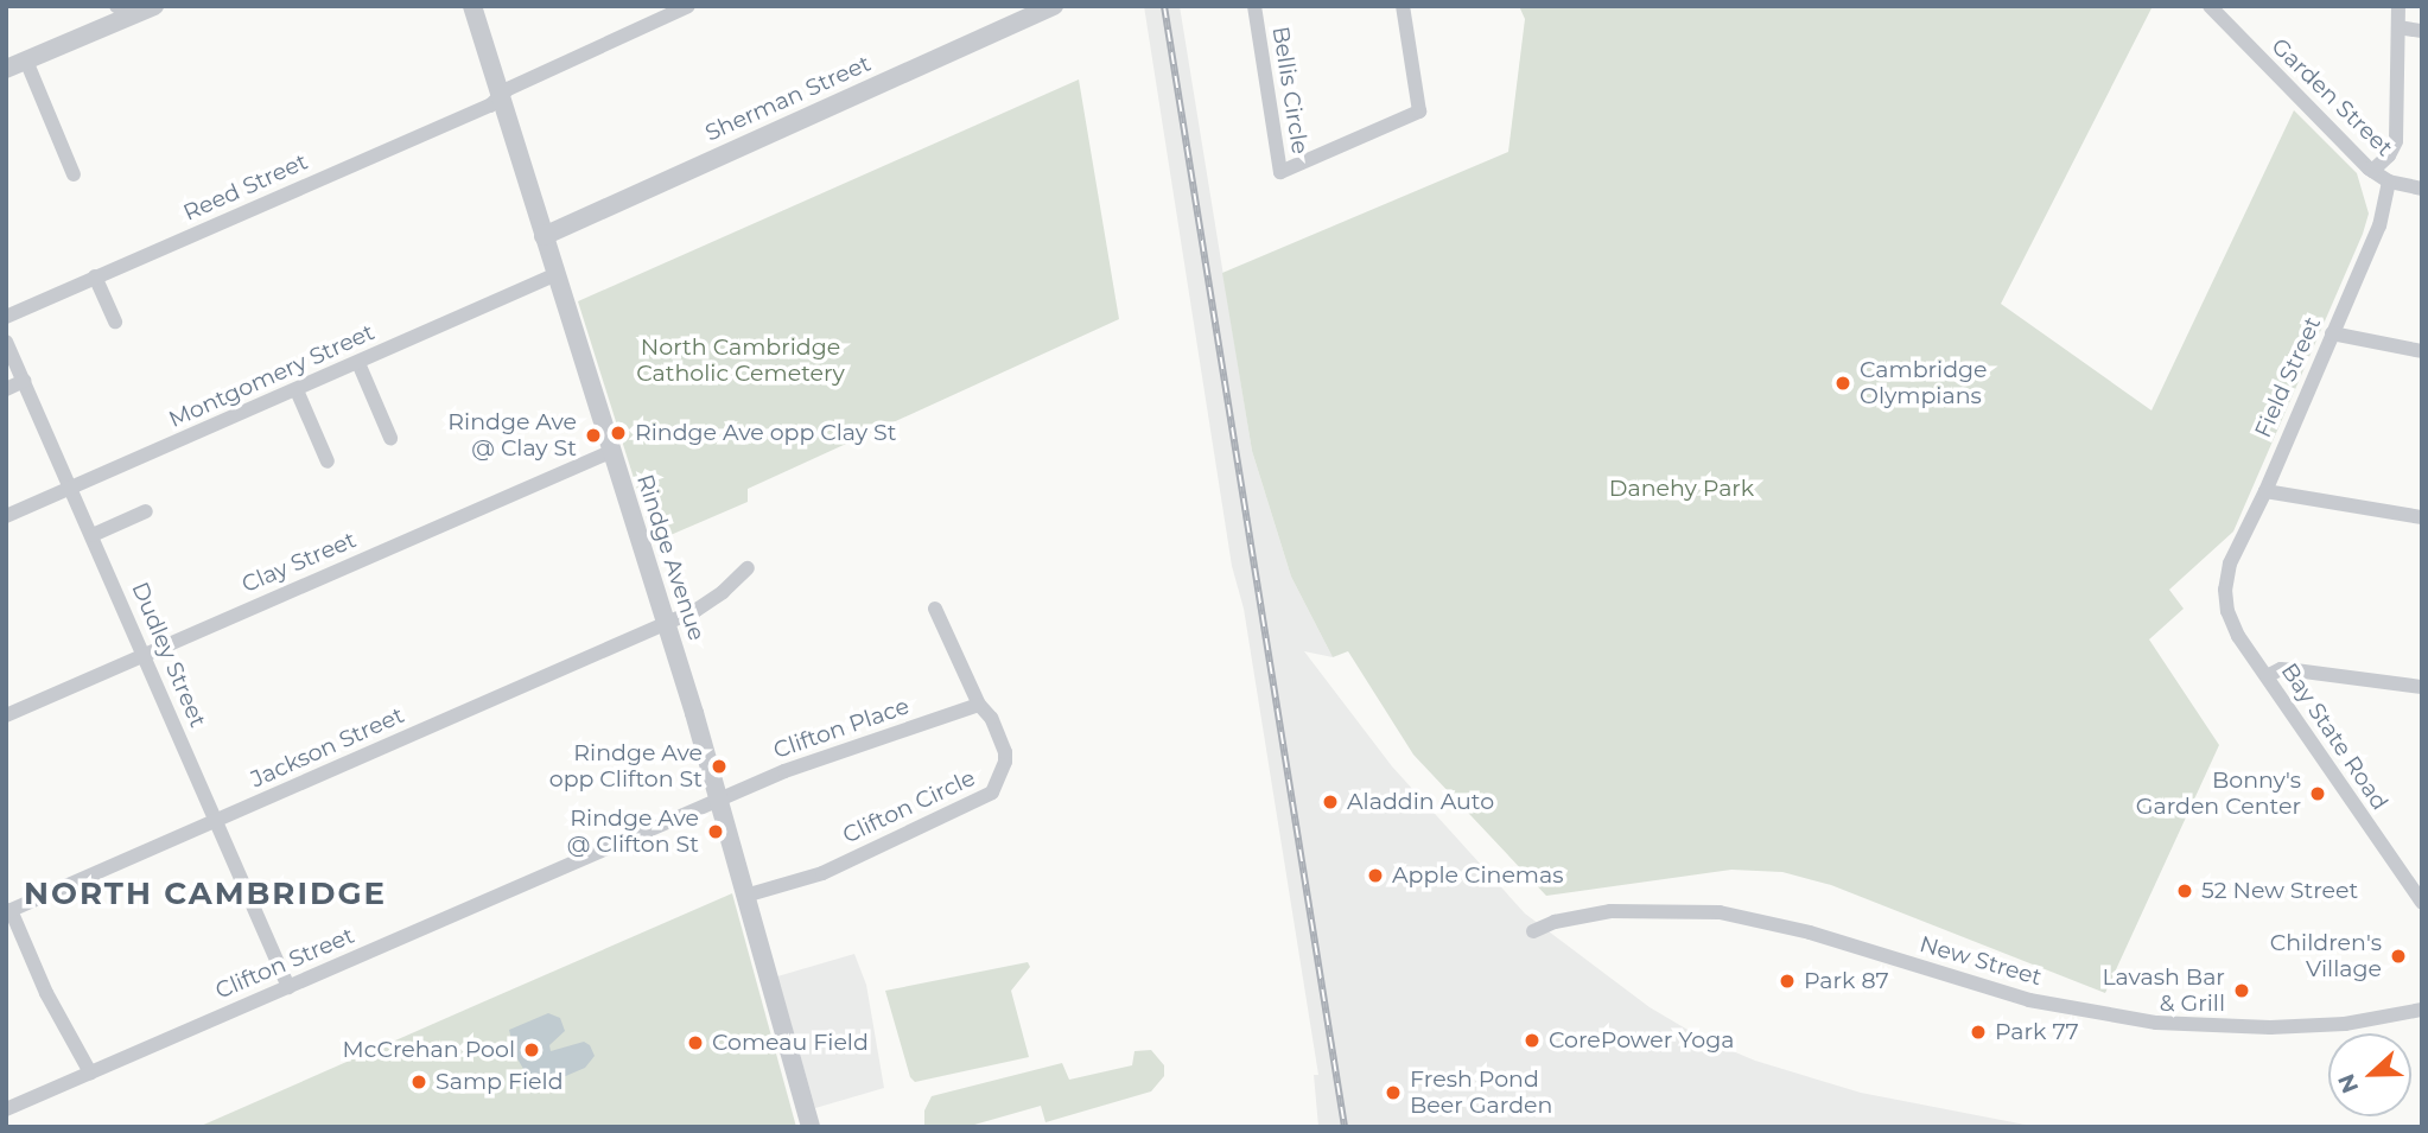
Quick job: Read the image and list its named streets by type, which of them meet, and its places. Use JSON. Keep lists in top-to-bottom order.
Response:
{
  "streets": {
    "street": [
      "Bellis Circle",
      "Garden Street",
      "Sherman Street",
      "Reed Street",
      "Montgomery Street",
      "Field Street",
      "Rindge Avenue",
      "Clay Street",
      "Dudley Street",
      "Clifton Place",
      "Bay State Road",
      "Jackson Street",
      "Clifton Circle",
      "New Street",
      "Clifton Street"
    ]
  },
  "crossings": [
    ["Garden Street", "Field Street"],
    ["Sherman Street", "Rindge Avenue"],
    ["Reed Street", "Rindge Avenue"],
    ["Montgomery Street", "Rindge Avenue"],
    ["Montgomery Street", "Dudley Street"],
    ["Field Street", "Bay State Road"],
    ["Rindge Avenue", "Clay Street"],
    ["Rindge Avenue", "Clifton Place"],
    ["Rindge Avenue", "Jackson Street"],
    ["Rindge Avenue", "Clifton Circle"],
    ["Rindge Avenue", "Clifton Street"],
    ["Clay Street", "Dudley Street"],
    ["Dudley Street", "Jackson Street"],
    ["Dudley Street", "Clifton Street"],
    ["Clifton Place", "Clifton Circle"],
    ["Clifton Place", "Clifton Street"]
  ],
  "districts": ["NORTH CAMBRIDGE"],
  "parks": ["North Cambridge Catholic Cemetery", "Danehy Park"],
  "places": [
    "Cambridge Olympians",
    "Rindge Ave opp Clay St",
    "Rindge Ave @ Clay St",
    "Rindge Ave opp Clifton St",
    "Bonny's Garden Center",
    "Aladdin Auto",
    "Rindge Ave @ Clifton St",
    "Apple Cinemas",
    "52 New Street",
    "Children's Village",
    "Park 87",
    "Lavash Bar & Grill",
    "Park 77",
    "CorePower Yoga",
    "Comeau Field",
    "McCrehan Pool",
    "Samp Field",
    "Fresh Pond Beer Garden"
  ],
  "north": "left"
}
